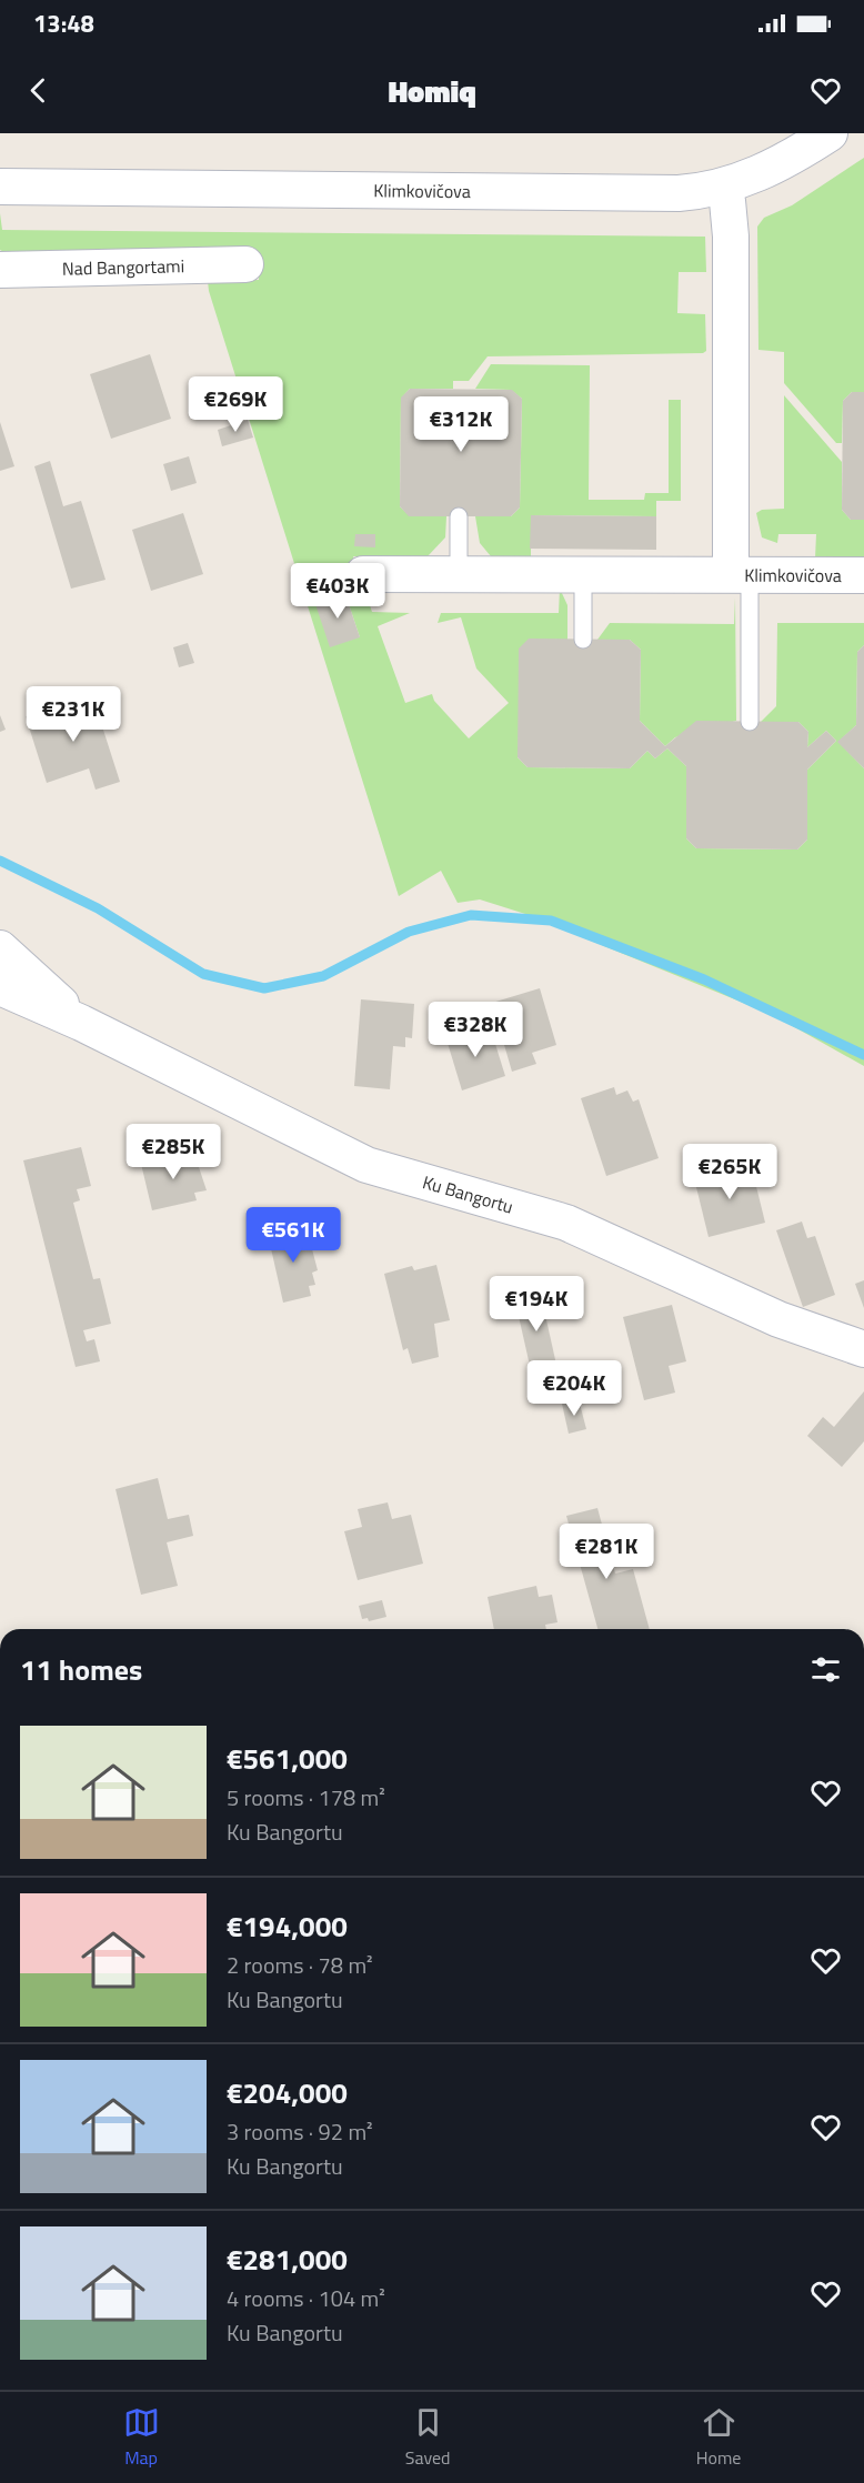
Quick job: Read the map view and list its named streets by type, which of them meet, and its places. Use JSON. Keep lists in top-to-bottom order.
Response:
{
  "streets": {
    "street": ["Klimkovičova", "Nad Bangortami", "Ku Bangortu"]
  },
  "page": {
    "status": "13:48",
    "header": "Homiq",
    "price": [
      "€269K",
      "€312K",
      "€403K",
      "€231K",
      "€328K",
      "€285K",
      "€265K",
      "€561K",
      "€194K",
      "€204K",
      "€281K"
    ],
    "heading": "11 homes",
    "list": [
      {
        "name": "€561,000",
        "note": "5 rooms · 178 m² · Ku Bangortu"
      },
      {
        "name": "€194,000",
        "note": "2 rooms · 78 m² · Ku Bangortu"
      },
      {
        "name": "€204,000",
        "note": "3 rooms · 92 m² · Ku Bangortu"
      },
      {
        "name": "€281,000",
        "note": "4 rooms · 104 m² · Ku Bangortu"
      }
    ],
    "tabs": ["Map", "Saved", "Home"]
  }
}
